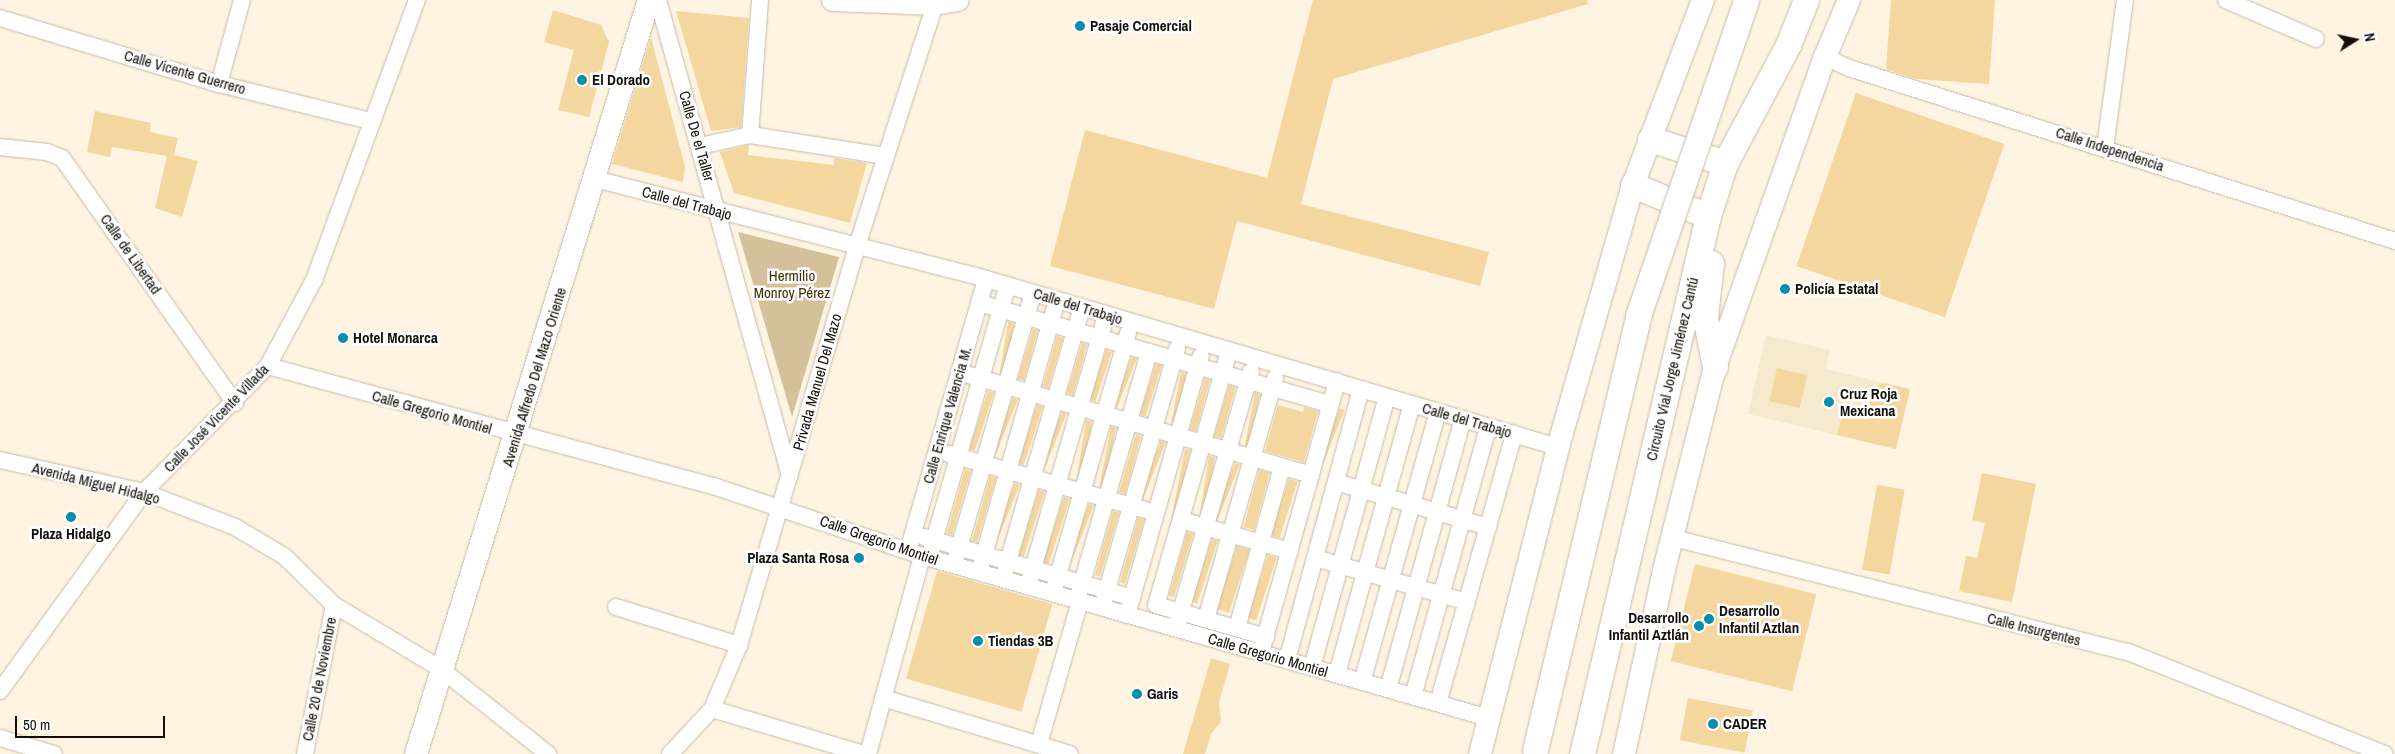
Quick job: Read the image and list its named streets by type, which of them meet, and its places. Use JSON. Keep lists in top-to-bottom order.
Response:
{
  "streets": {
    "main road": ["Circuito Vial Jorge Jiménez Cantú"],
    "street": [
      "Calle Vicente Guerrero",
      "Calle De el Taller",
      "Calle Independencia",
      "Calle del Trabajo",
      "Calle de Libertad",
      "Avenida Alfredo Del Mazo Oriente",
      "Privada Manuel Del Mazo",
      "Calle Gregorio Montiel",
      "Calle Enrique Valencia M.",
      "Calle José Vicente Villada",
      "Avenida Miguel Hidalgo",
      "Calle Insurgentes",
      "Calle 20 de Noviembre"
    ]
  },
  "crossings": [
    ["Calle Vicente Guerrero", "Calle José Vicente Villada"],
    ["Calle De el Taller", "Calle del Trabajo"],
    ["Calle De el Taller", "Privada Manuel Del Mazo"],
    ["Calle del Trabajo", "Avenida Alfredo Del Mazo Oriente"],
    ["Calle del Trabajo", "Privada Manuel Del Mazo"],
    ["Calle del Trabajo", "Calle Enrique Valencia M."],
    ["Calle de Libertad", "Calle José Vicente Villada"],
    ["Avenida Alfredo Del Mazo Oriente", "Calle Gregorio Montiel"],
    ["Avenida Alfredo Del Mazo Oriente", "Avenida Miguel Hidalgo"],
    ["Privada Manuel Del Mazo", "Calle Gregorio Montiel"],
    ["Calle Gregorio Montiel", "Calle Enrique Valencia M."],
    ["Calle Gregorio Montiel", "Calle José Vicente Villada"],
    ["Calle José Vicente Villada", "Avenida Miguel Hidalgo"],
    ["Avenida Miguel Hidalgo", "Calle 20 de Noviembre"]
  ],
  "parks": ["Hermilio Monroy Pérez"],
  "places": [
    "Pasaje Comercial",
    "El Dorado",
    "Policía Estatal",
    "Hotel Monarca",
    "Cruz Roja Mexicana",
    "Plaza Hidalgo",
    "Plaza Santa Rosa",
    "Desarrollo Infantil Aztlan",
    "Desarrollo Infantil Aztlán",
    "Tiendas 3B",
    "Garis",
    "CADER"
  ],
  "scale_bar": "50 m",
  "north": "right"
}
